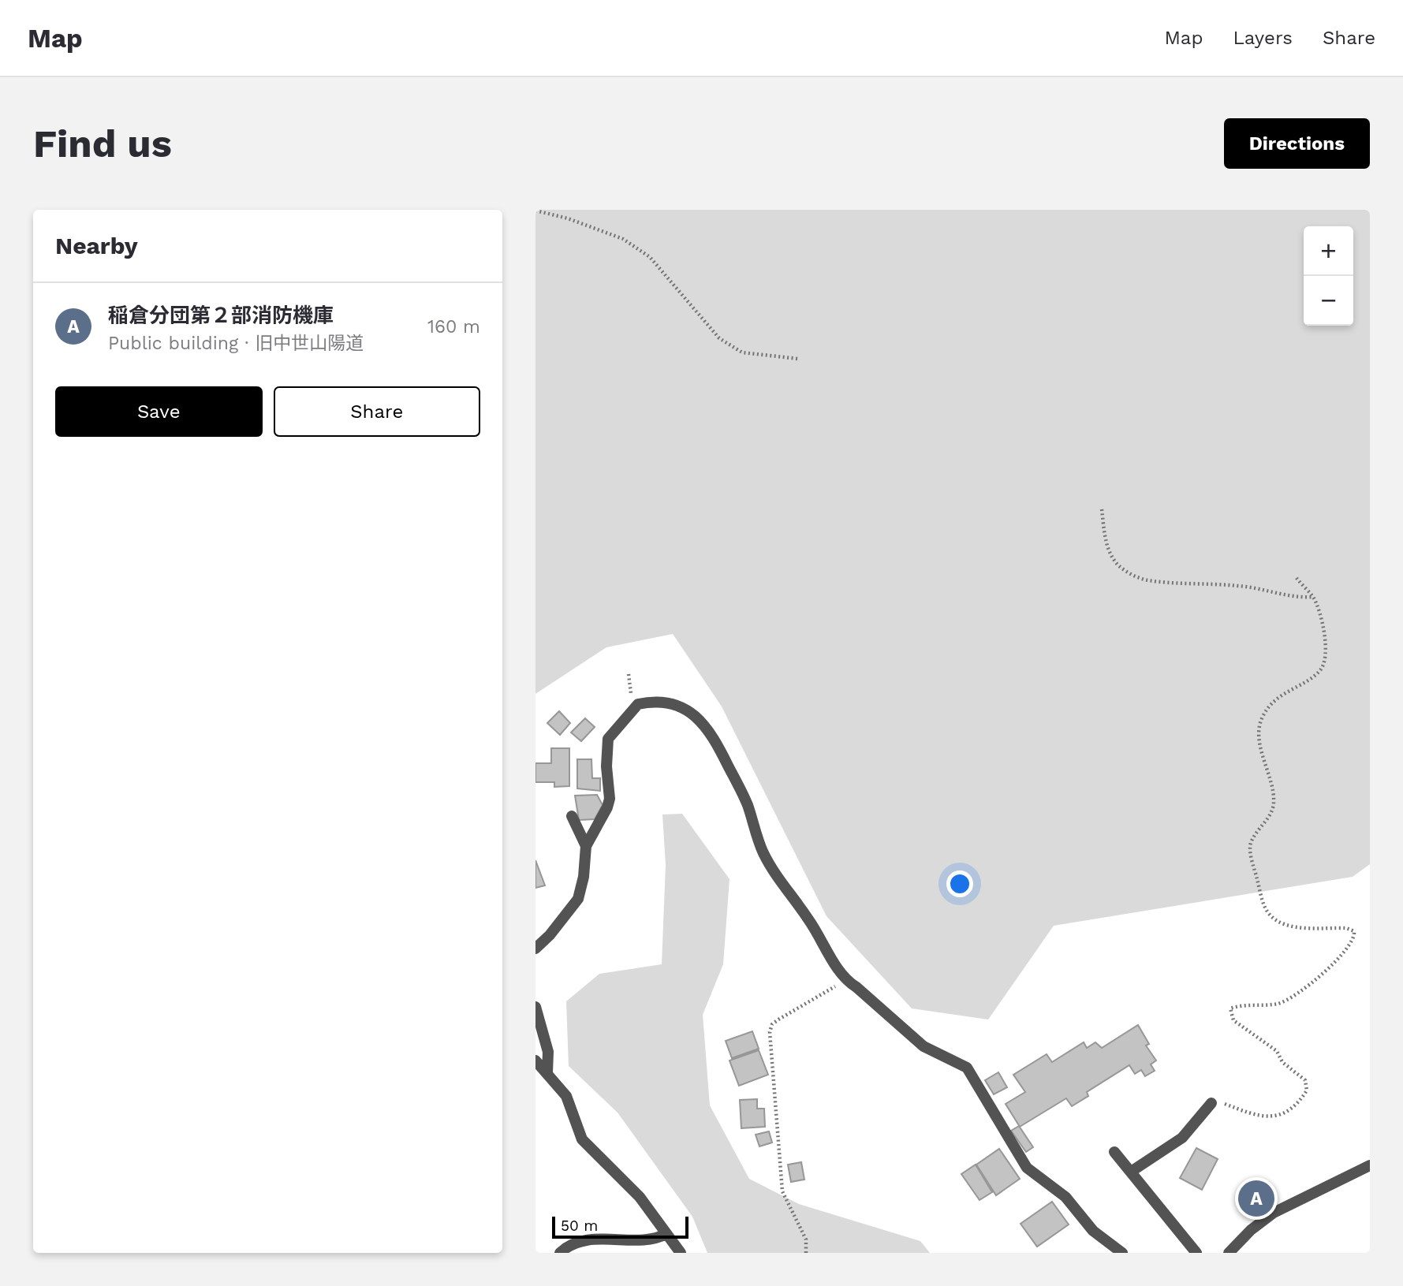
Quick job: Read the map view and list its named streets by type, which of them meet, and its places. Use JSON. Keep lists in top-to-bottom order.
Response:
{
  "scale_bar": "50 m",
  "page": {
    "header": "Map",
    "nav": ["Map", "Layers", "Share"],
    "buttons": [
      "Directions",
      ["Save", "Share"]
    ],
    "title": "Find us",
    "heading": "Nearby",
    "map_buttons": ["+", "−"],
    "list": [
      {
        "mark": "A",
        "name": "稲倉分団第２部消防機庫",
        "note": "Public building · 旧中世山陽道",
        "value": "160 m"
      }
    ],
    "pins": "A",
    "scale": "50 m"
  }
}
